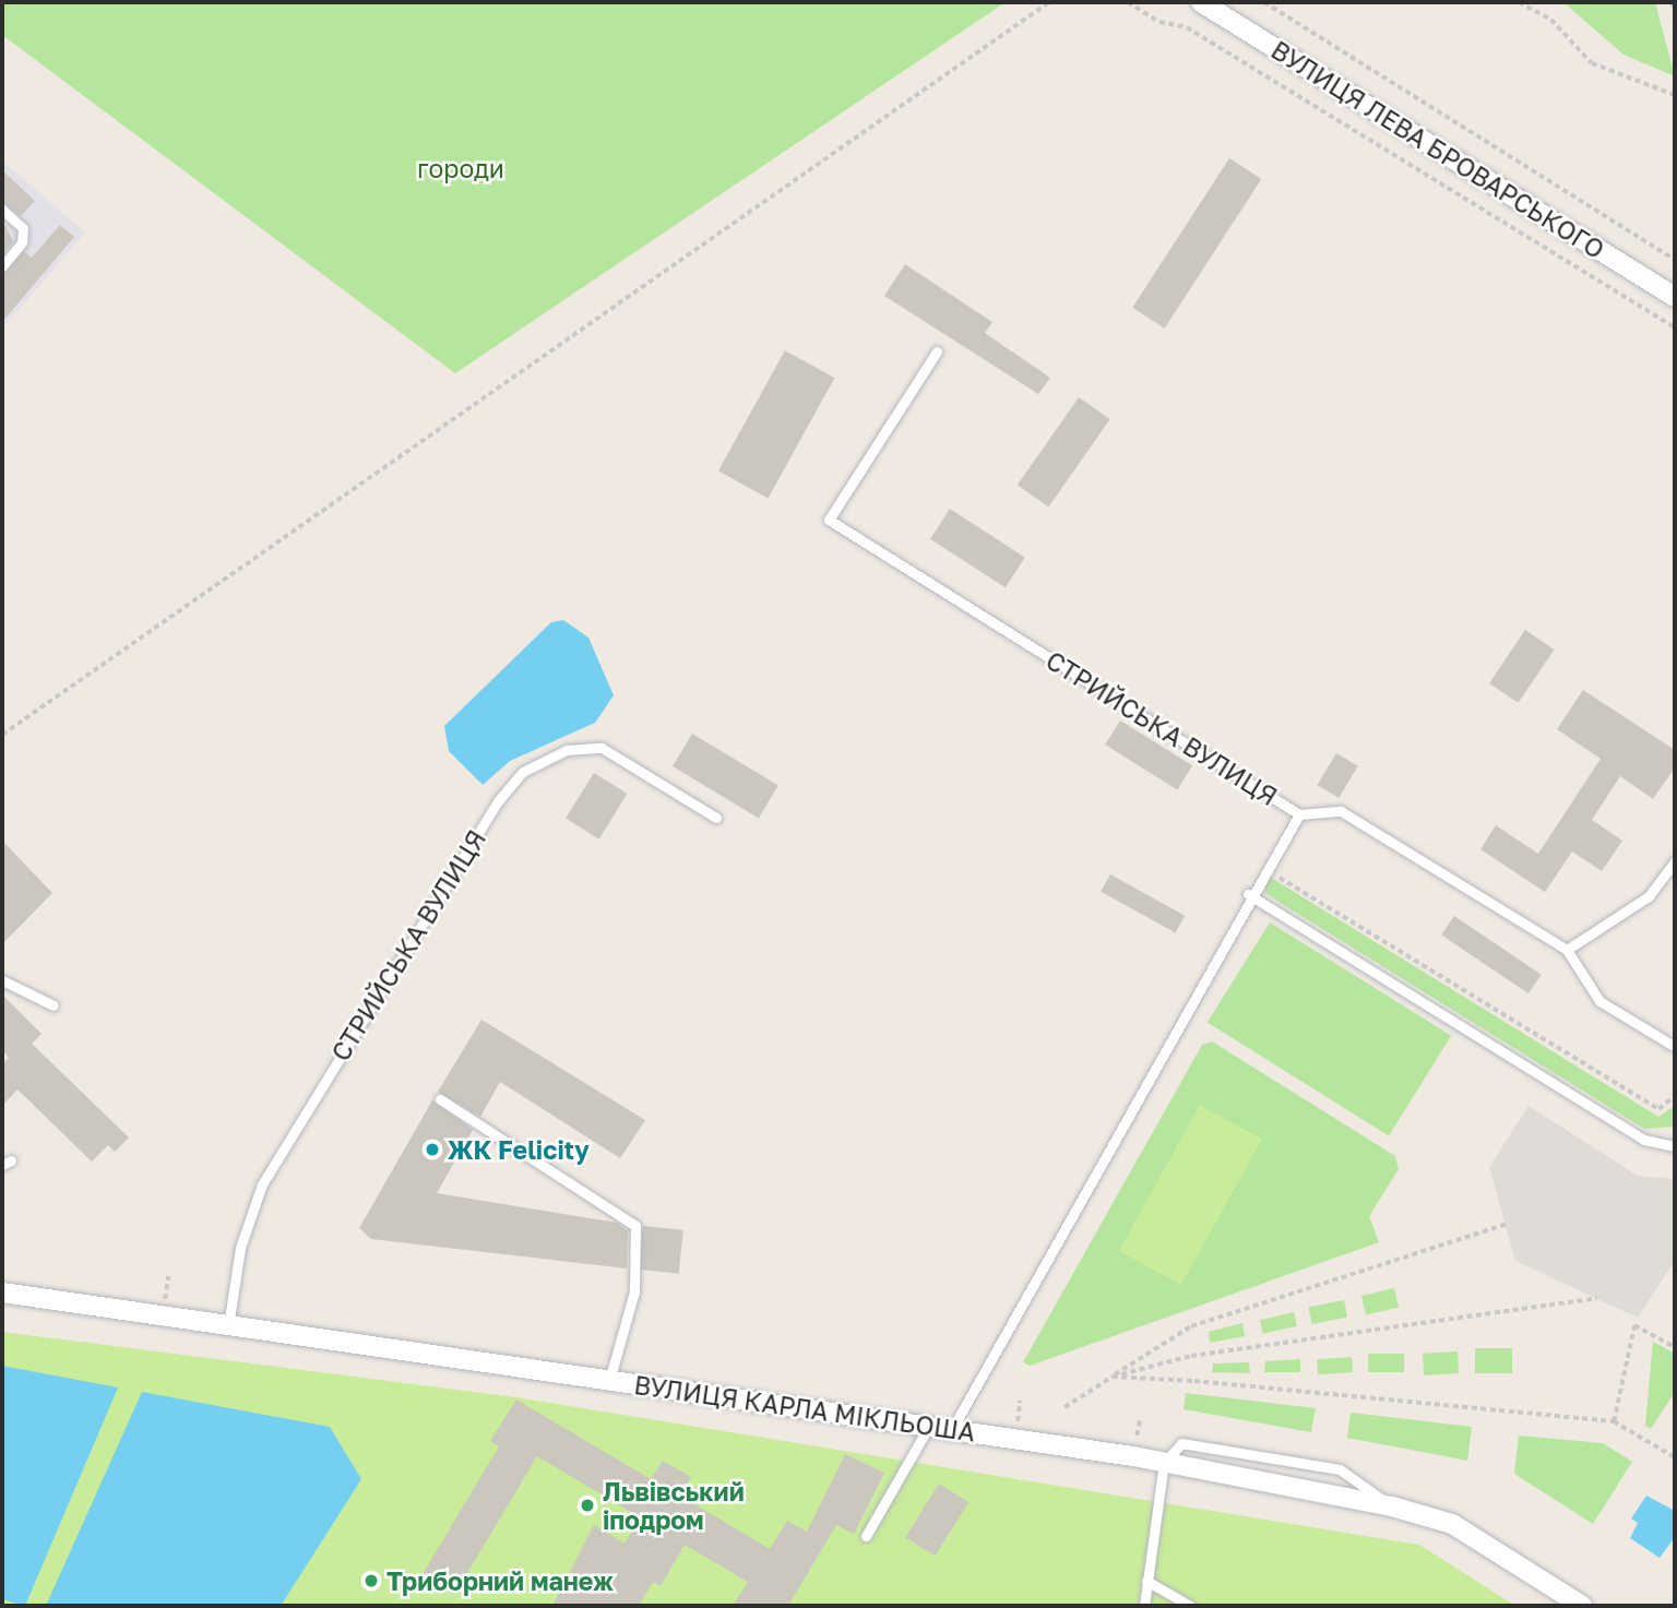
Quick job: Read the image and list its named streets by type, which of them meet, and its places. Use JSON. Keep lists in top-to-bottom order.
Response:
{
  "streets": {
    "street": ["ВУЛИЦЯ ЛЕВА БРОВАРСЬКОГО", "ВУЛИЦЯ КАРЛА МІКЛЬОША"],
    "lane": ["СТРИЙСЬКА ВУЛИЦЯ"]
  },
  "crossings": [
    ["СТРИЙСЬКА ВУЛИЦЯ", "ВУЛИЦЯ КАРЛА МІКЛЬОША"]
  ],
  "parks": ["городи"],
  "places": ["ЖК Felicity", "Львівський іподром", "Триборний манеж"]
}
